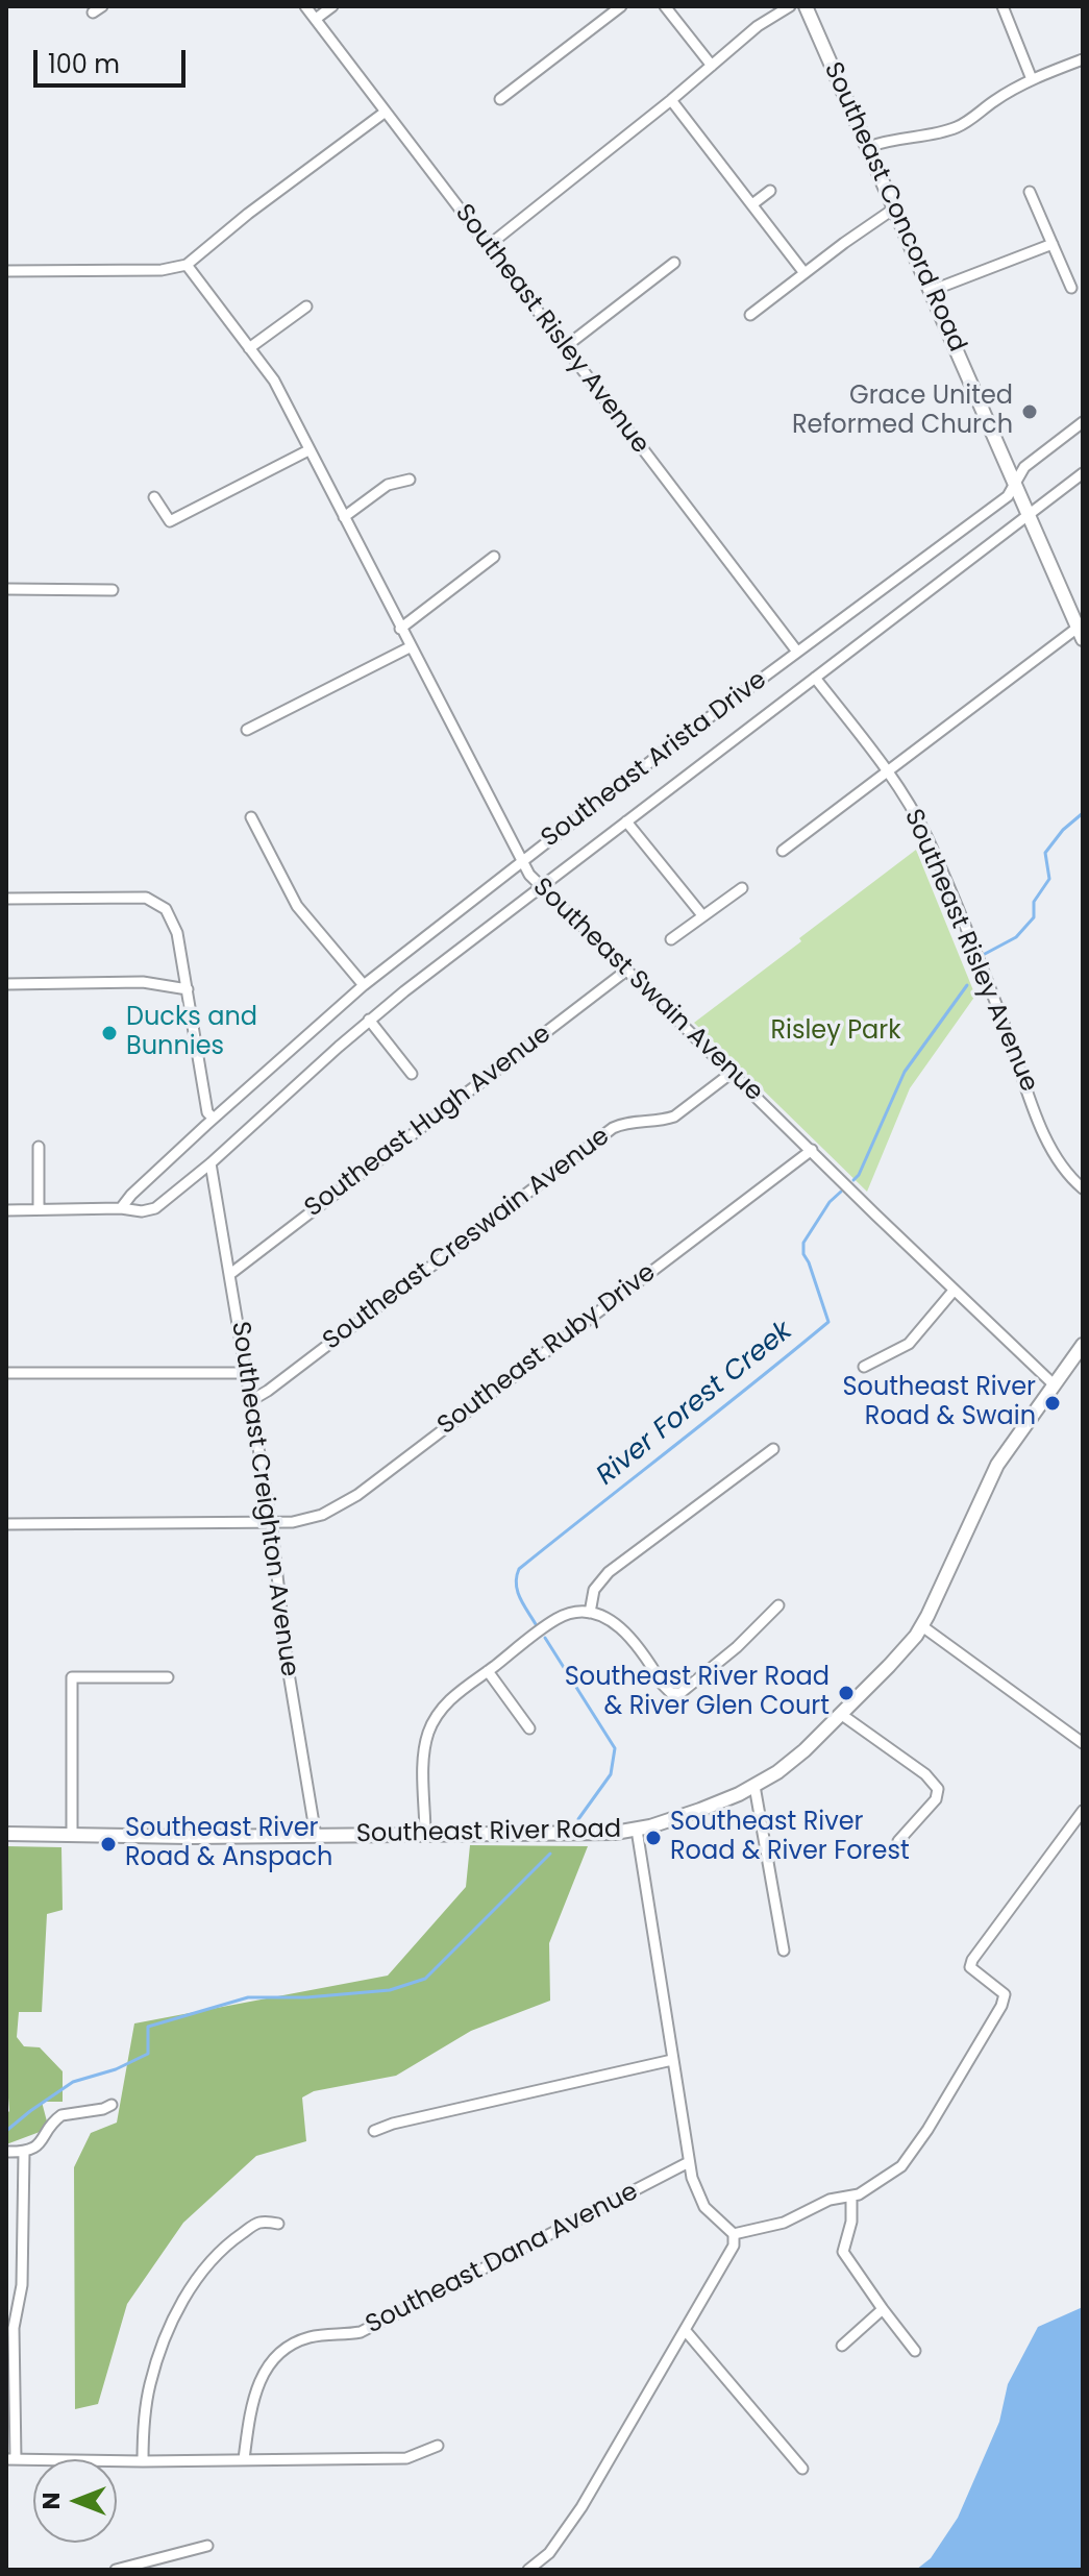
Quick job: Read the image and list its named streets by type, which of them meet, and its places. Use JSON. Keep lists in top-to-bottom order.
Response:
{
  "streets": {
    "street": [
      "Southeast Concord Road",
      "Southeast Risley Avenue",
      "Southeast Arista Drive",
      "Southeast Swain Avenue",
      "Southeast Hugh Avenue",
      "Southeast Creswain Avenue",
      "Southeast Ruby Drive",
      "Southeast Creighton Avenue",
      "Southeast River Road",
      "Southeast Dana Avenue"
    ]
  },
  "crossings": [
    ["Southeast Concord Road", "Southeast Arista Drive"],
    ["Southeast Risley Avenue", "Southeast Arista Drive"],
    ["Southeast Arista Drive", "Southeast Swain Avenue"],
    ["Southeast Arista Drive", "Southeast Creighton Avenue"],
    ["Southeast Swain Avenue", "Southeast Hugh Avenue"],
    ["Southeast Swain Avenue", "Southeast Creswain Avenue"],
    ["Southeast Swain Avenue", "Southeast Ruby Drive"],
    ["Southeast Swain Avenue", "Southeast River Road"],
    ["Southeast Hugh Avenue", "Southeast Creighton Avenue"],
    ["Southeast Creswain Avenue", "Southeast Creighton Avenue"],
    ["Southeast Ruby Drive", "Southeast Creighton Avenue"],
    ["Southeast Creighton Avenue", "Southeast River Road"]
  ],
  "water": ["River Forest Creek"],
  "parks": ["Risley Park"],
  "places": [
    "Grace United Reformed Church",
    "Ducks and Bunnies",
    "Southeast River Road & Swain",
    "Southeast River Road & River Glen Court",
    "Southeast River Road & River Forest",
    "Southeast River Road & Anspach"
  ],
  "scale_bar": "100 m",
  "north": "left"
}
